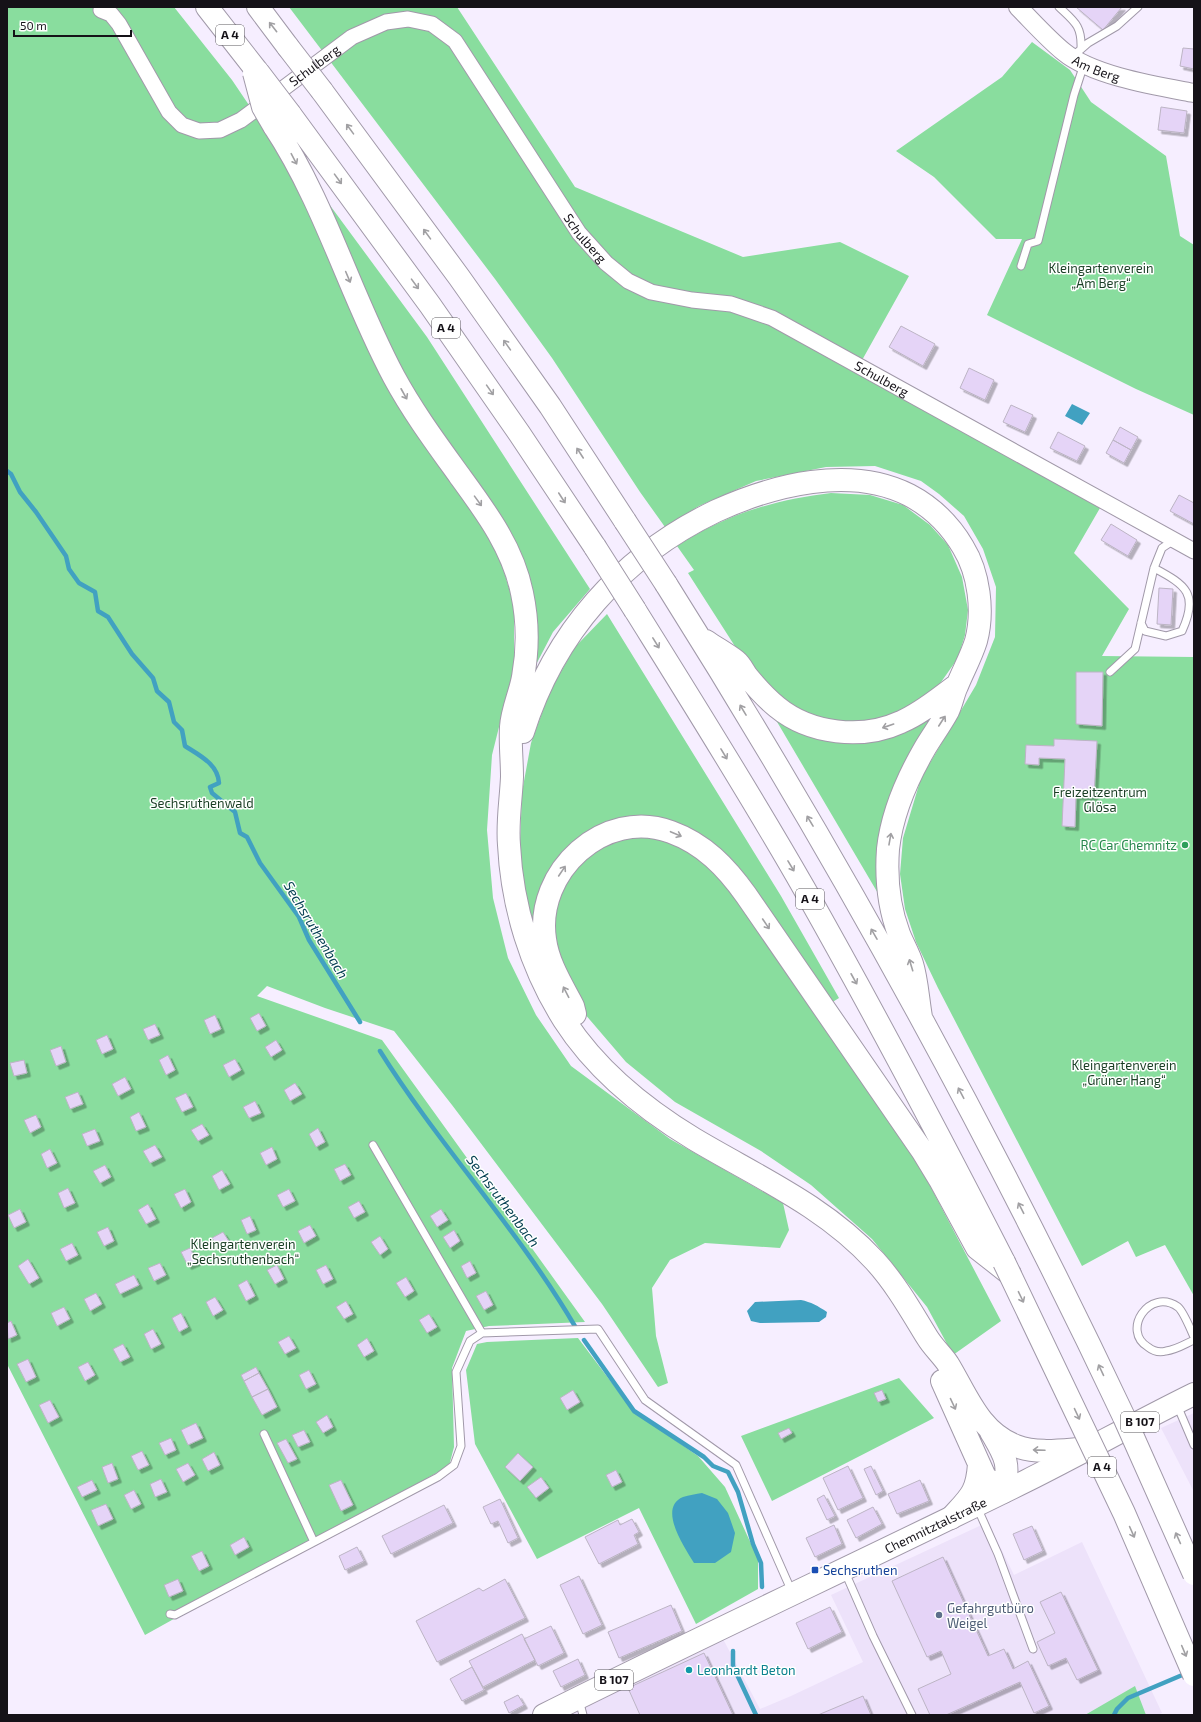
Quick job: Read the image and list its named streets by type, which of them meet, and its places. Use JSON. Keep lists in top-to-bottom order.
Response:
{
  "streets": {
    "main road": ["A 4", "B 107", "Chemnitztalstraße"],
    "street": ["Schulberg", "Am Berg"]
  },
  "water": ["Sechsruthenbach"],
  "parks": [
    "Kleingartenverein „Am Berg“",
    "Freizeitzentrum Glösa",
    "Sechsruthenwald",
    "Kleingartenverein „Grüner Hang“",
    "Kleingartenverein „Sechsruthenbach“"
  ],
  "places": {
    "other": ["RC Car Chemnitz", "Gefahrgutbüro Weigel", "Leonhardt Beton"],
    "transit": ["Sechsruthen"]
  },
  "scale_bar": "50 m"
}
